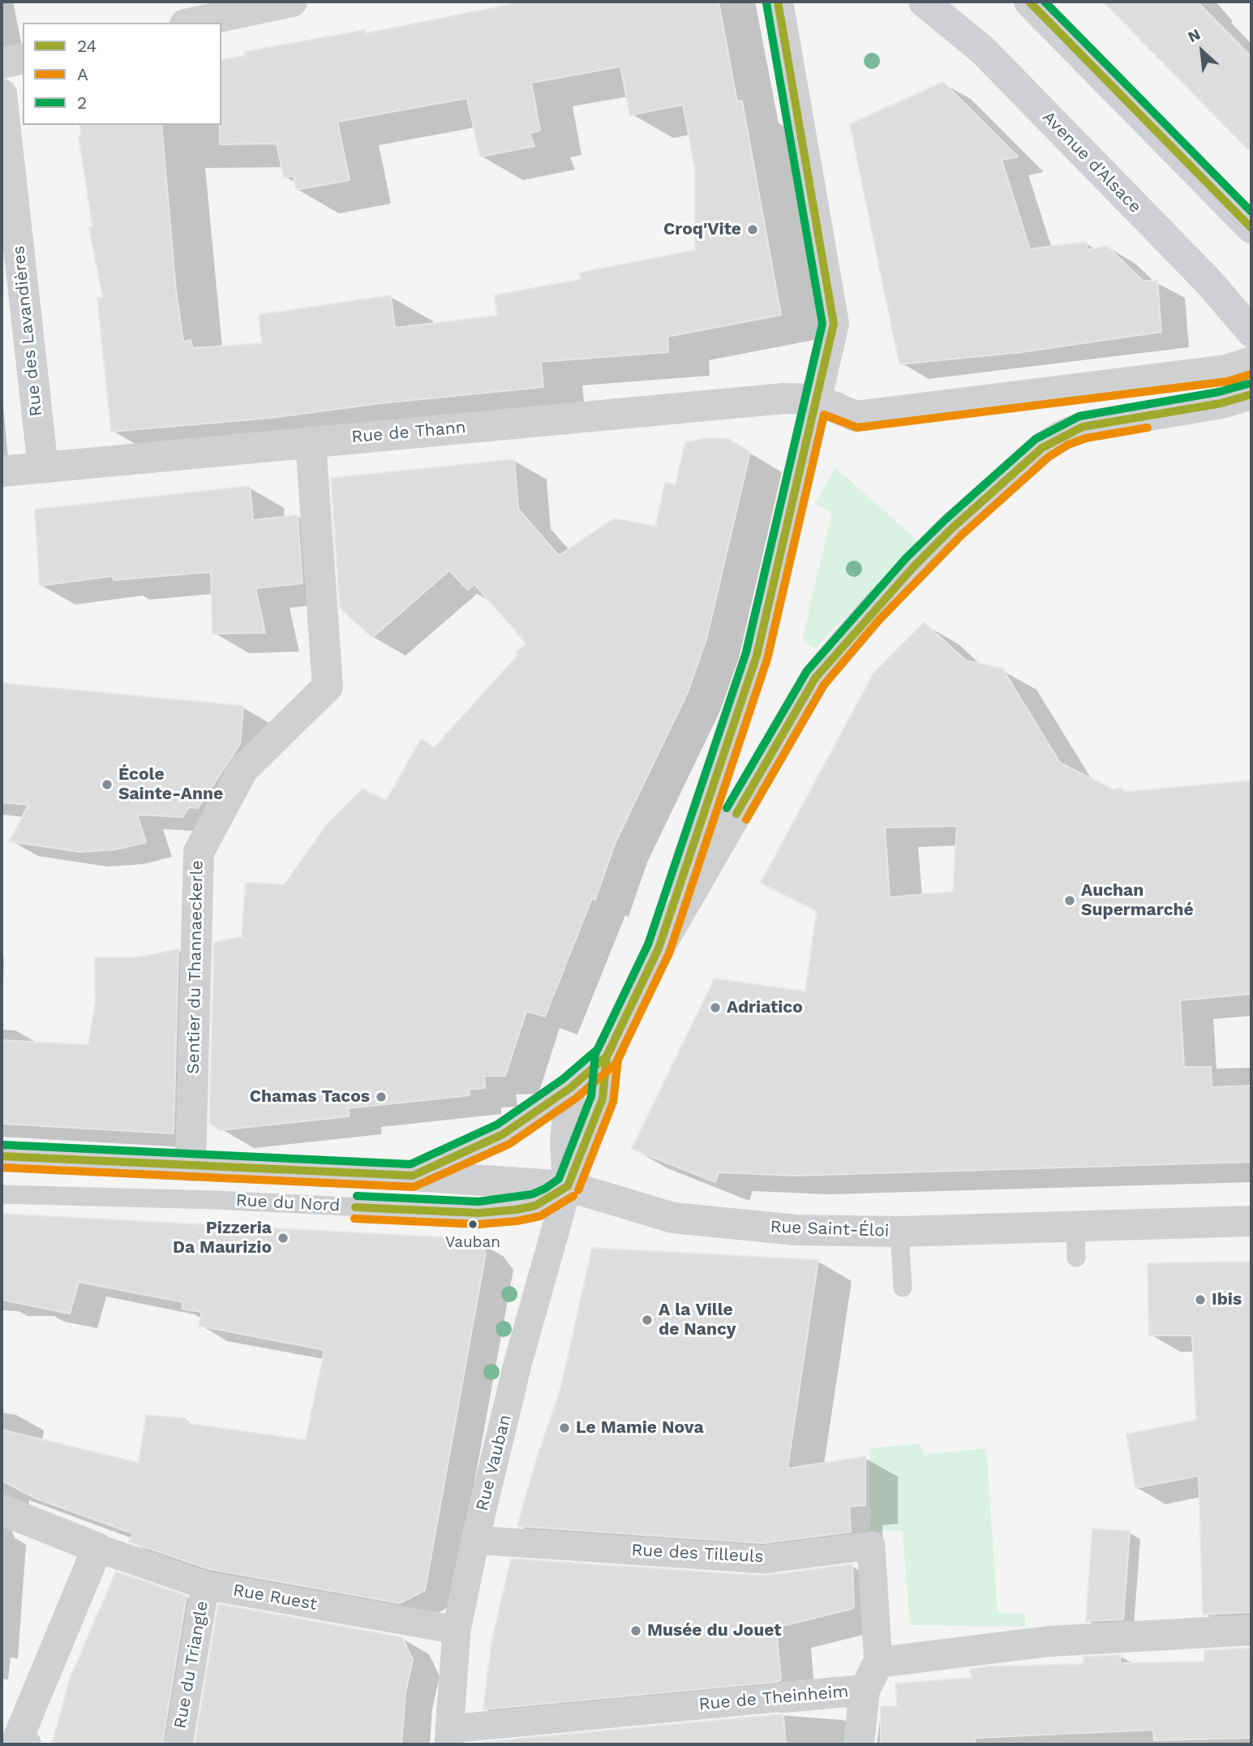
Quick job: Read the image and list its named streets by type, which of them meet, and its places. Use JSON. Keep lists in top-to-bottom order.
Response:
{
  "streets": {
    "main road": ["Avenue d'Alsace"],
    "street": [
      "Rue des Lavandières",
      "Rue de Thann",
      "Sentier du Thannaeckerle",
      "Rue du Nord",
      "Rue Saint-Éloi",
      "Rue Vauban",
      "Rue des Tilleuls",
      "Rue Ruest",
      "Rue du Triangle",
      "Rue de Theinheim"
    ]
  },
  "crossings": [
    ["Rue des Lavandières", "Rue de Thann"],
    ["Rue de Thann", "Sentier du Thannaeckerle"],
    ["Sentier du Thannaeckerle", "Rue du Nord"],
    ["Rue du Nord", "Rue Saint-Éloi"],
    ["Rue du Nord", "Rue Vauban"],
    ["Rue Saint-Éloi", "Rue Vauban"],
    ["Rue Vauban", "Rue des Tilleuls"],
    ["Rue Vauban", "Rue Ruest"],
    ["Rue Vauban", "Rue de Theinheim"],
    ["Rue des Tilleuls", "Rue de Theinheim"],
    ["Rue Ruest", "Rue du Triangle"]
  ],
  "places": [
    "Croq'Vite",
    "École Sainte-Anne",
    "Auchan Supermarché",
    "Adriatico",
    "Chamas Tacos",
    "Vauban",
    "Pizzeria Da Maurizio",
    "Ibis",
    "A la Ville de Nancy",
    "Le Mamie Nova",
    "Musée du Jouet"
  ],
  "lines": ["transit line 24", "transit line 2", "transit line A"],
  "legend": ["24", "A", "2"],
  "north": "top left"
}
